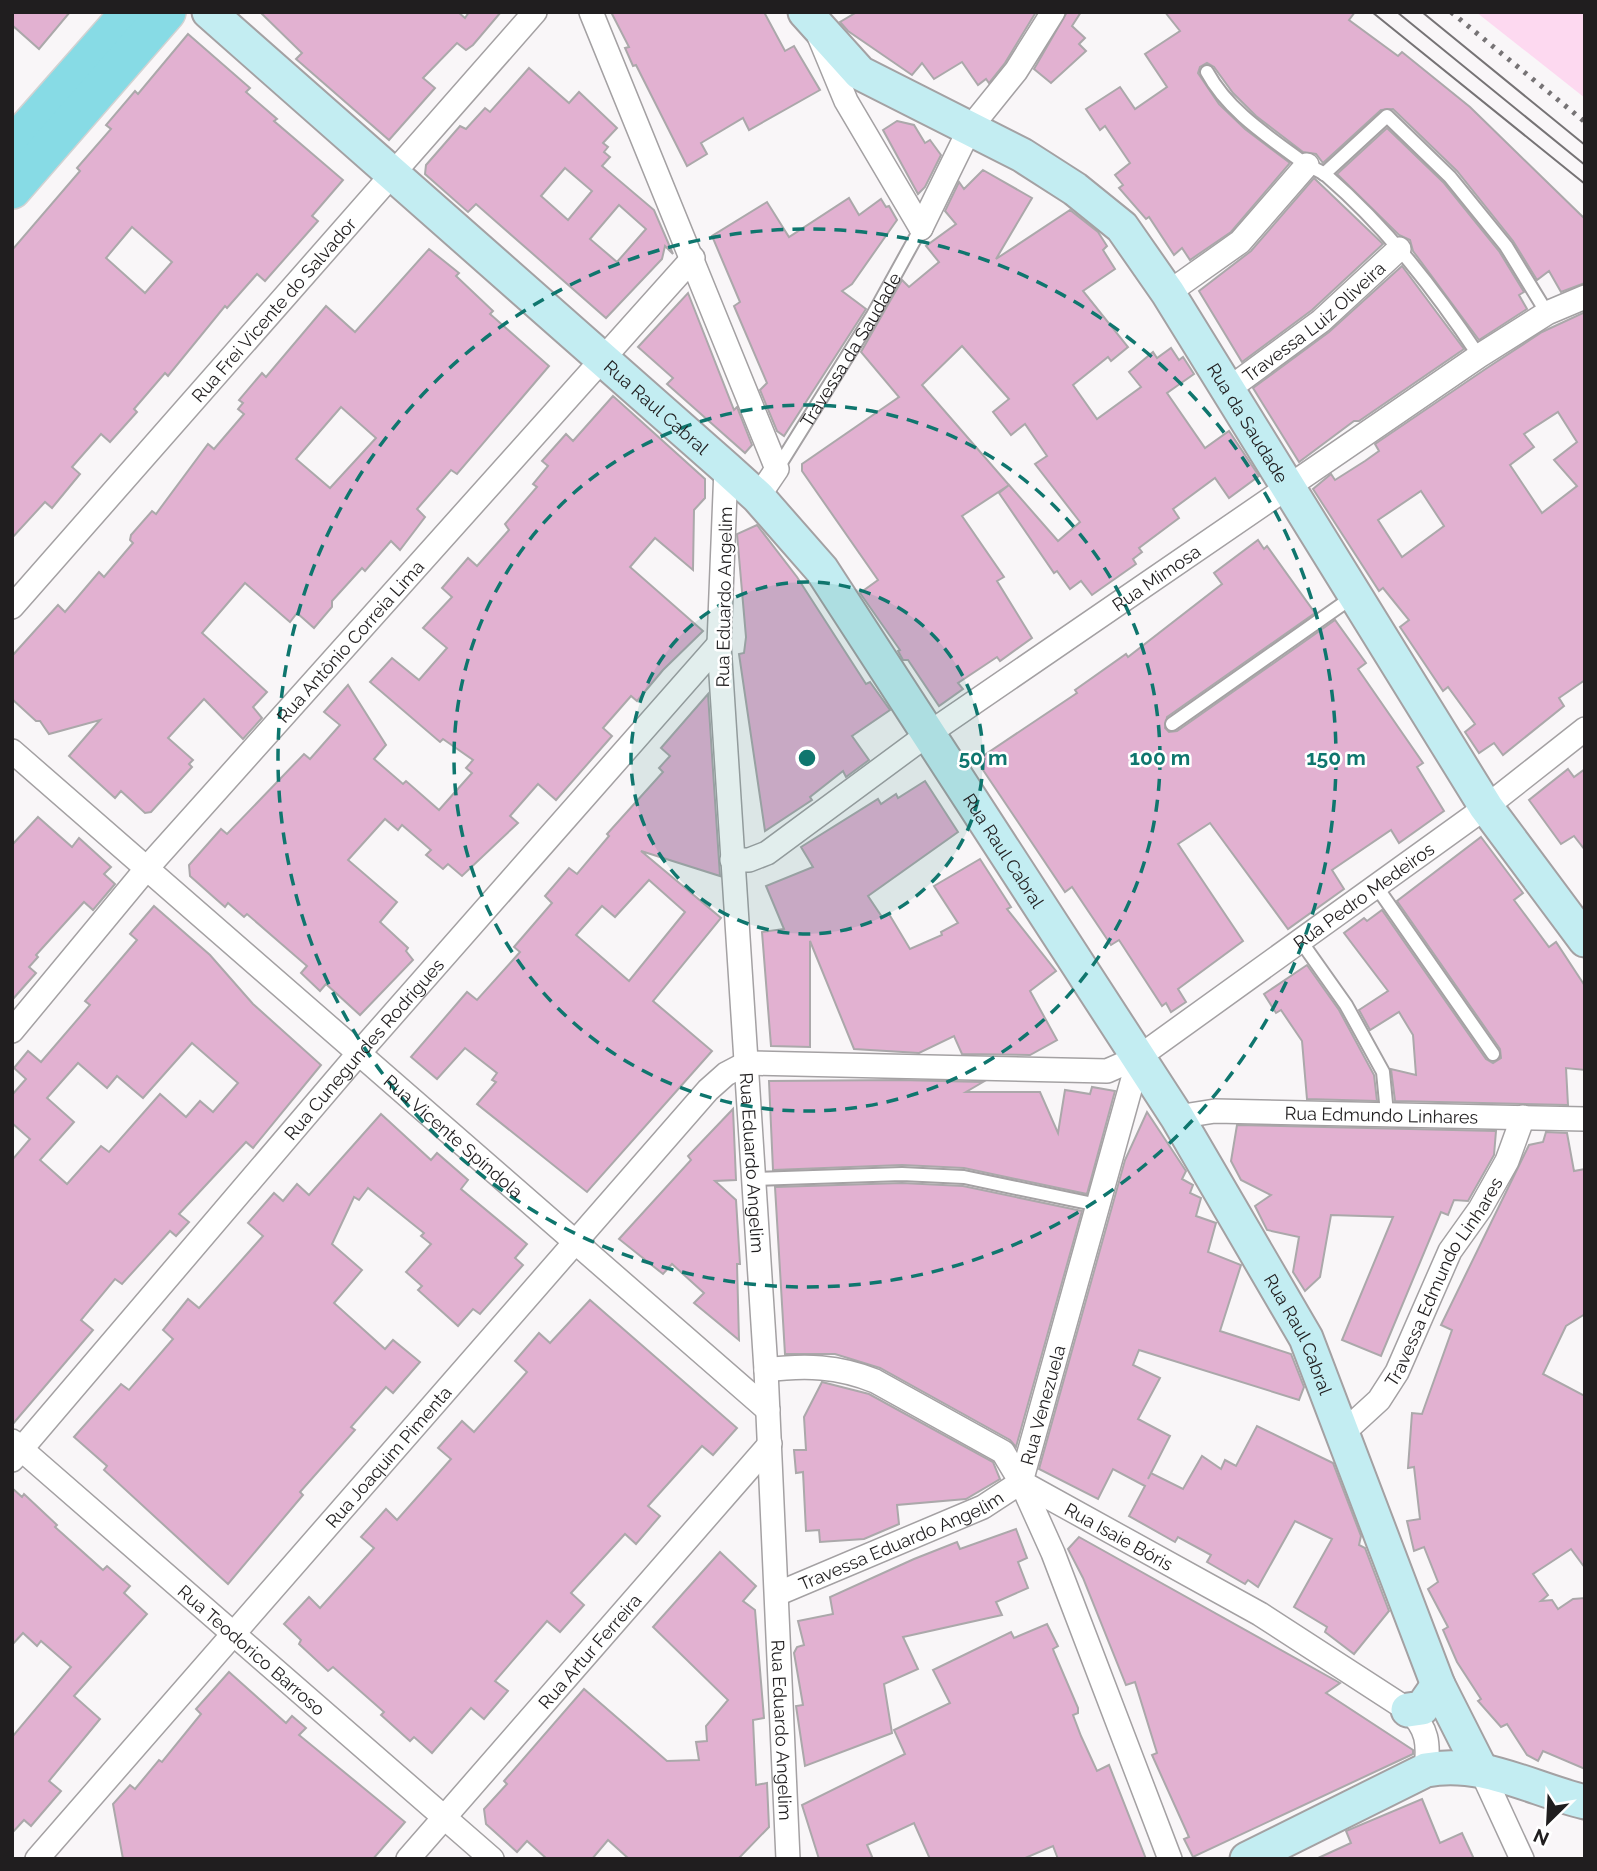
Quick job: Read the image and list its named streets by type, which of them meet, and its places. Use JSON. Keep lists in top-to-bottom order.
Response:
{
  "streets": {
    "main road": ["Rua Raul Cabral", "Rua da Saudade"],
    "street": [
      "Rua Frei Vicente do Salvador",
      "Travessa Luiz Oliveira",
      "Travessa da Saudade",
      "Rua Mimosa",
      "Rua Eduardo Angelim",
      "Rua Antônio Correia Lima",
      "Rua Pedro Medeiros",
      "Rua Cunegundes Rodrigues",
      "Rua Edmundo Linhares",
      "Rua Vicente Spíndola",
      "Travessa Edmundo Linhares",
      "Rua Venezuela",
      "Rua Joaquim Pimenta",
      "Rua Isaie Bóris",
      "Travessa Eduardo Angelim",
      "Rua Teodorico Barroso",
      "Rua Artur Ferreira"
    ]
  },
  "crossings": [
    ["Rua Frei Vicente do Salvador", "Rua Raul Cabral"],
    ["Travessa Luiz Oliveira", "Rua da Saudade"],
    ["Travessa da Saudade", "Rua da Saudade"],
    ["Travessa da Saudade", "Rua Eduardo Angelim"],
    ["Rua Raul Cabral", "Rua Mimosa"],
    ["Rua Raul Cabral", "Rua Eduardo Angelim"],
    ["Rua Raul Cabral", "Rua Antônio Correia Lima"],
    ["Rua Raul Cabral", "Rua Pedro Medeiros"],
    ["Rua Raul Cabral", "Rua Edmundo Linhares"],
    ["Rua Raul Cabral", "Travessa Edmundo Linhares"],
    ["Rua Raul Cabral", "Rua Venezuela"],
    ["Rua da Saudade", "Rua Mimosa"],
    ["Rua da Saudade", "Rua Pedro Medeiros"],
    ["Rua Mimosa", "Rua Eduardo Angelim"],
    ["Rua Eduardo Angelim", "Rua Cunegundes Rodrigues"],
    ["Rua Eduardo Angelim", "Rua Vicente Spíndola"],
    ["Rua Eduardo Angelim", "Rua Joaquim Pimenta"],
    ["Rua Eduardo Angelim", "Travessa Eduardo Angelim"],
    ["Rua Eduardo Angelim", "Rua Artur Ferreira"],
    ["Rua Antônio Correia Lima", "Rua Vicente Spíndola"],
    ["Rua Pedro Medeiros", "Rua Venezuela"],
    ["Rua Cunegundes Rodrigues", "Rua Vicente Spíndola"],
    ["Rua Cunegundes Rodrigues", "Rua Teodorico Barroso"],
    ["Rua Edmundo Linhares", "Travessa Edmundo Linhares"],
    ["Rua Vicente Spíndola", "Rua Joaquim Pimenta"],
    ["Rua Venezuela", "Rua Isaie Bóris"],
    ["Rua Venezuela", "Travessa Eduardo Angelim"],
    ["Rua Joaquim Pimenta", "Rua Teodorico Barroso"],
    ["Rua Isaie Bóris", "Travessa Eduardo Angelim"],
    ["Rua Teodorico Barroso", "Rua Artur Ferreira"]
  ],
  "north": "bottom left",
  "rings": ["50 m", "100 m", "150 m"]
}
